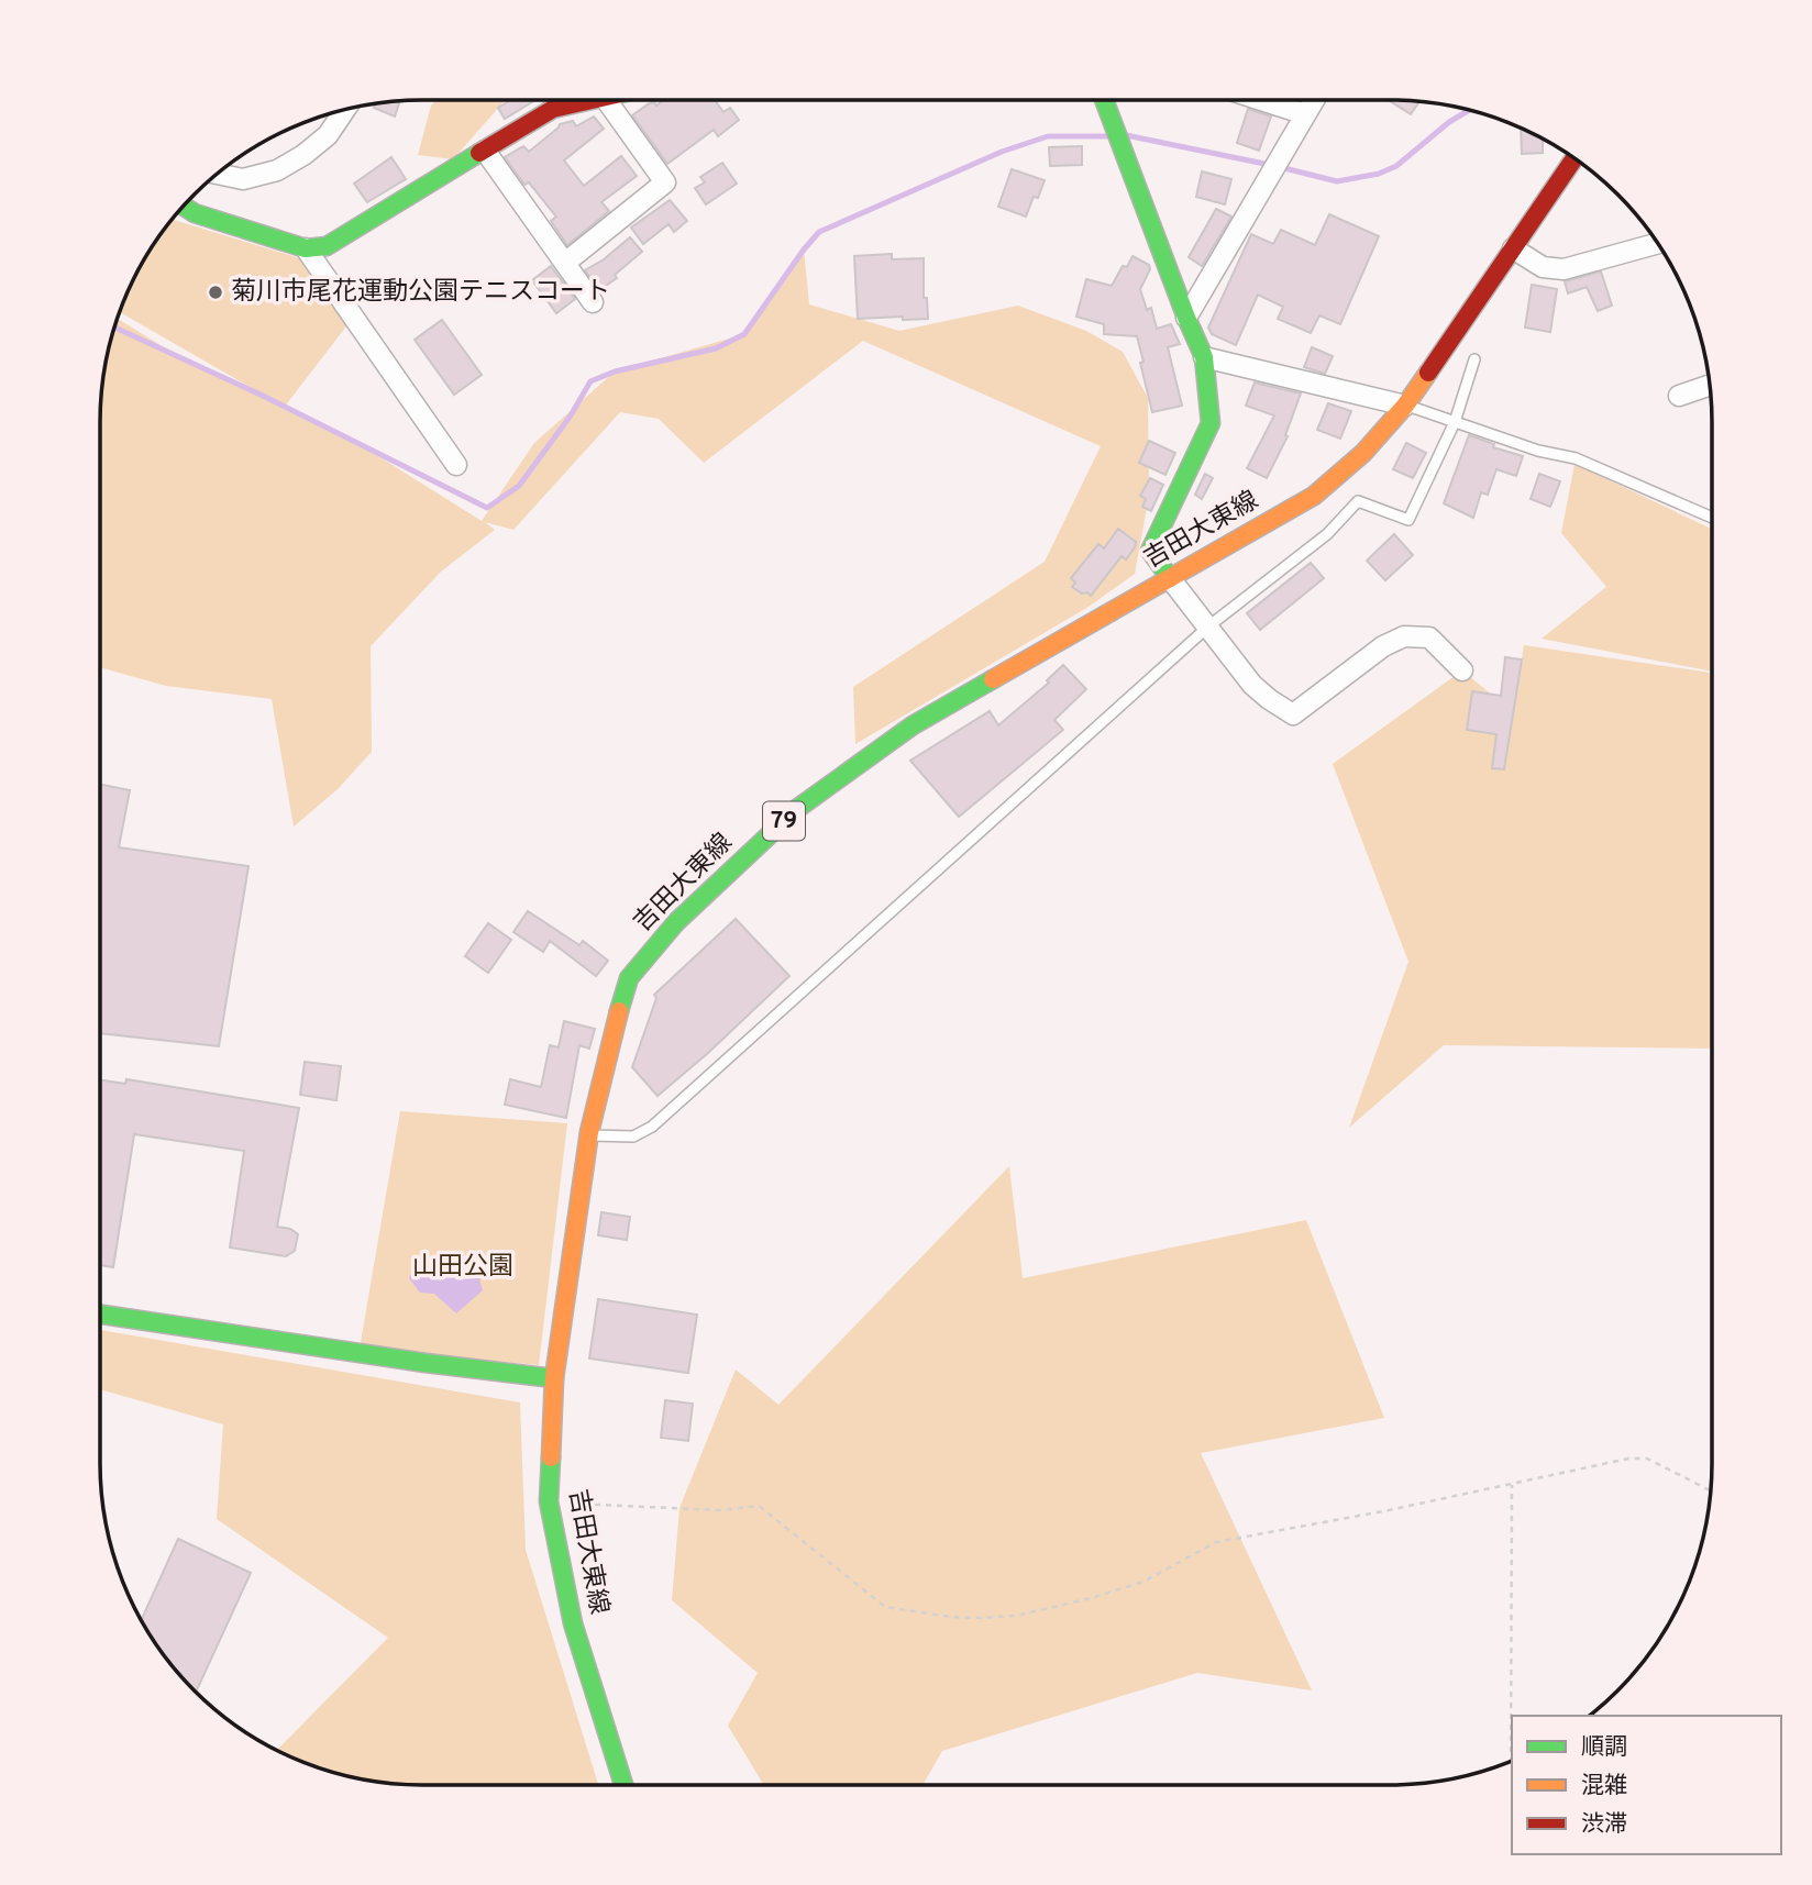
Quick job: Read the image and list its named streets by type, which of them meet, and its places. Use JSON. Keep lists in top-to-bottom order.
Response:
{
  "streets": {
    "main road": ["吉田大東線", "79"]
  },
  "parks": ["山田公園"],
  "places": ["菊川市尾花運動公園テニスコート"],
  "legend": ["順調", "混雑", "渋滞"]
}
